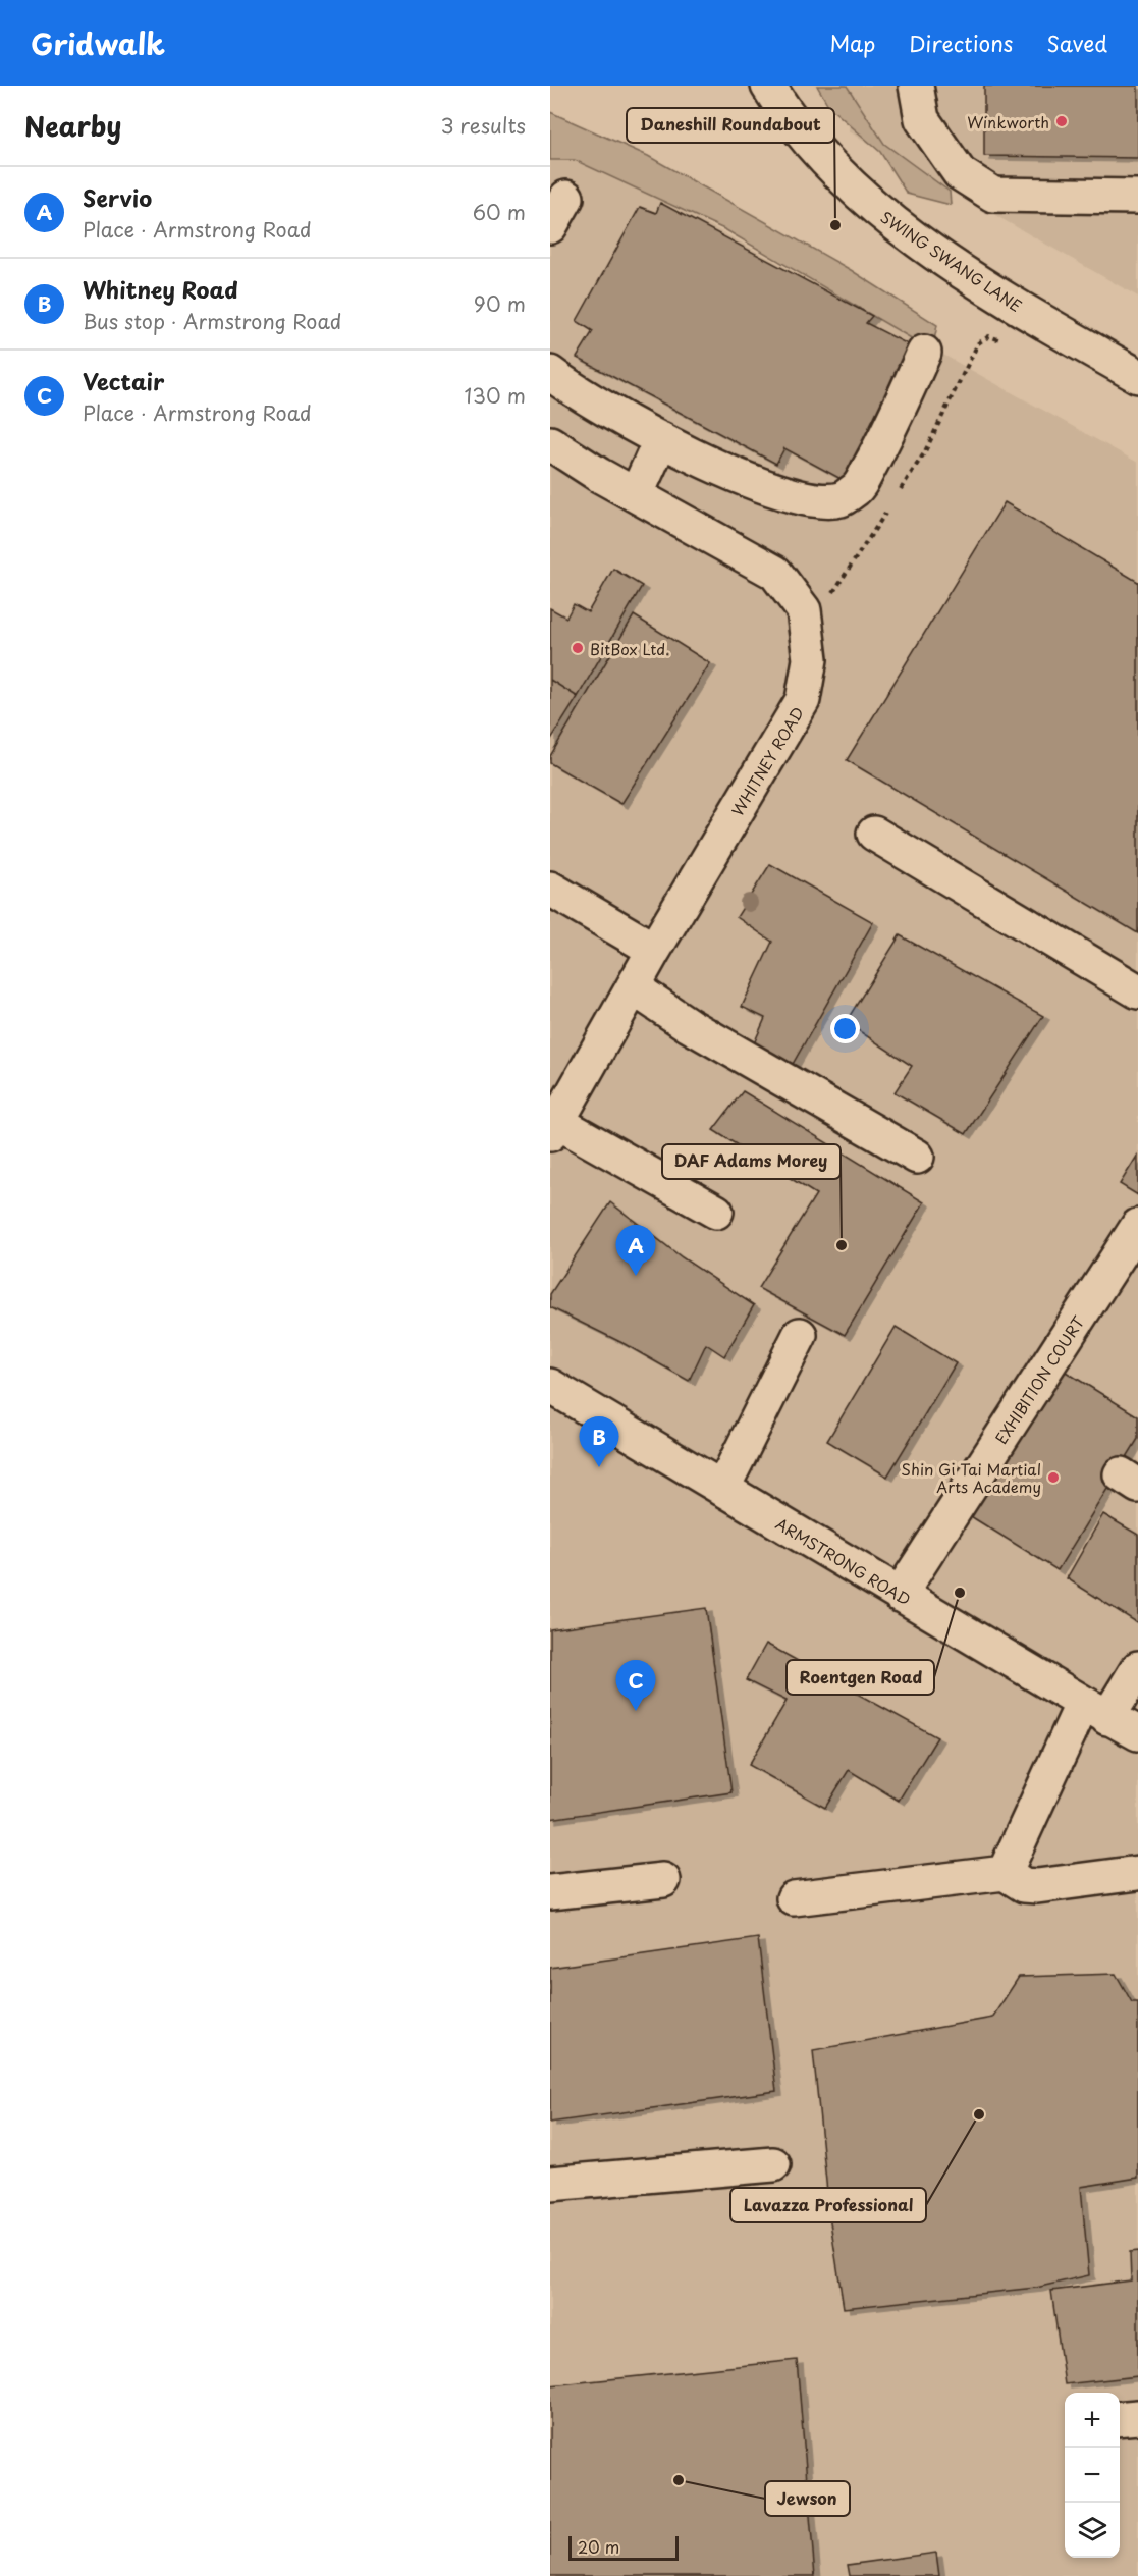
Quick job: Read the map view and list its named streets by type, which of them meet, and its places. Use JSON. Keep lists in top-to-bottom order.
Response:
{
  "streets": {
    "street": [
      "SWING SWANG LANE",
      "WHITNEY ROAD",
      "EXHIBITION COURT",
      "ARMSTRONG ROAD"
    ]
  },
  "crossings": [
    ["EXHIBITION COURT", "ARMSTRONG ROAD"]
  ],
  "places": [
    "Winkworth",
    "Daneshill Roundabout",
    "BitBox Ltd.",
    "DAF Adams Morey",
    "Shin Gi Tai Martial Arts Academy",
    "Roentgen Road",
    "Lavazza Professional",
    "Jewson"
  ],
  "scale_bar": "20 m",
  "page": {
    "header": "Gridwalk",
    "nav": ["Map", "Directions", "Saved"],
    "heading": ["Nearby", "3 results"],
    "list": [
      {
        "mark": "A",
        "name": "Servio",
        "note": "Place · Armstrong Road",
        "value": "60 m"
      },
      {
        "mark": "B",
        "name": "Whitney Road",
        "note": "Bus stop · Armstrong Road",
        "value": "90 m"
      },
      {
        "mark": "C",
        "name": "Vectair",
        "note": "Place · Armstrong Road",
        "value": "130 m"
      }
    ],
    "pins": ["A", "B", "C"],
    "map_buttons": ["+", "−"],
    "scale": "20 m"
  }
}
